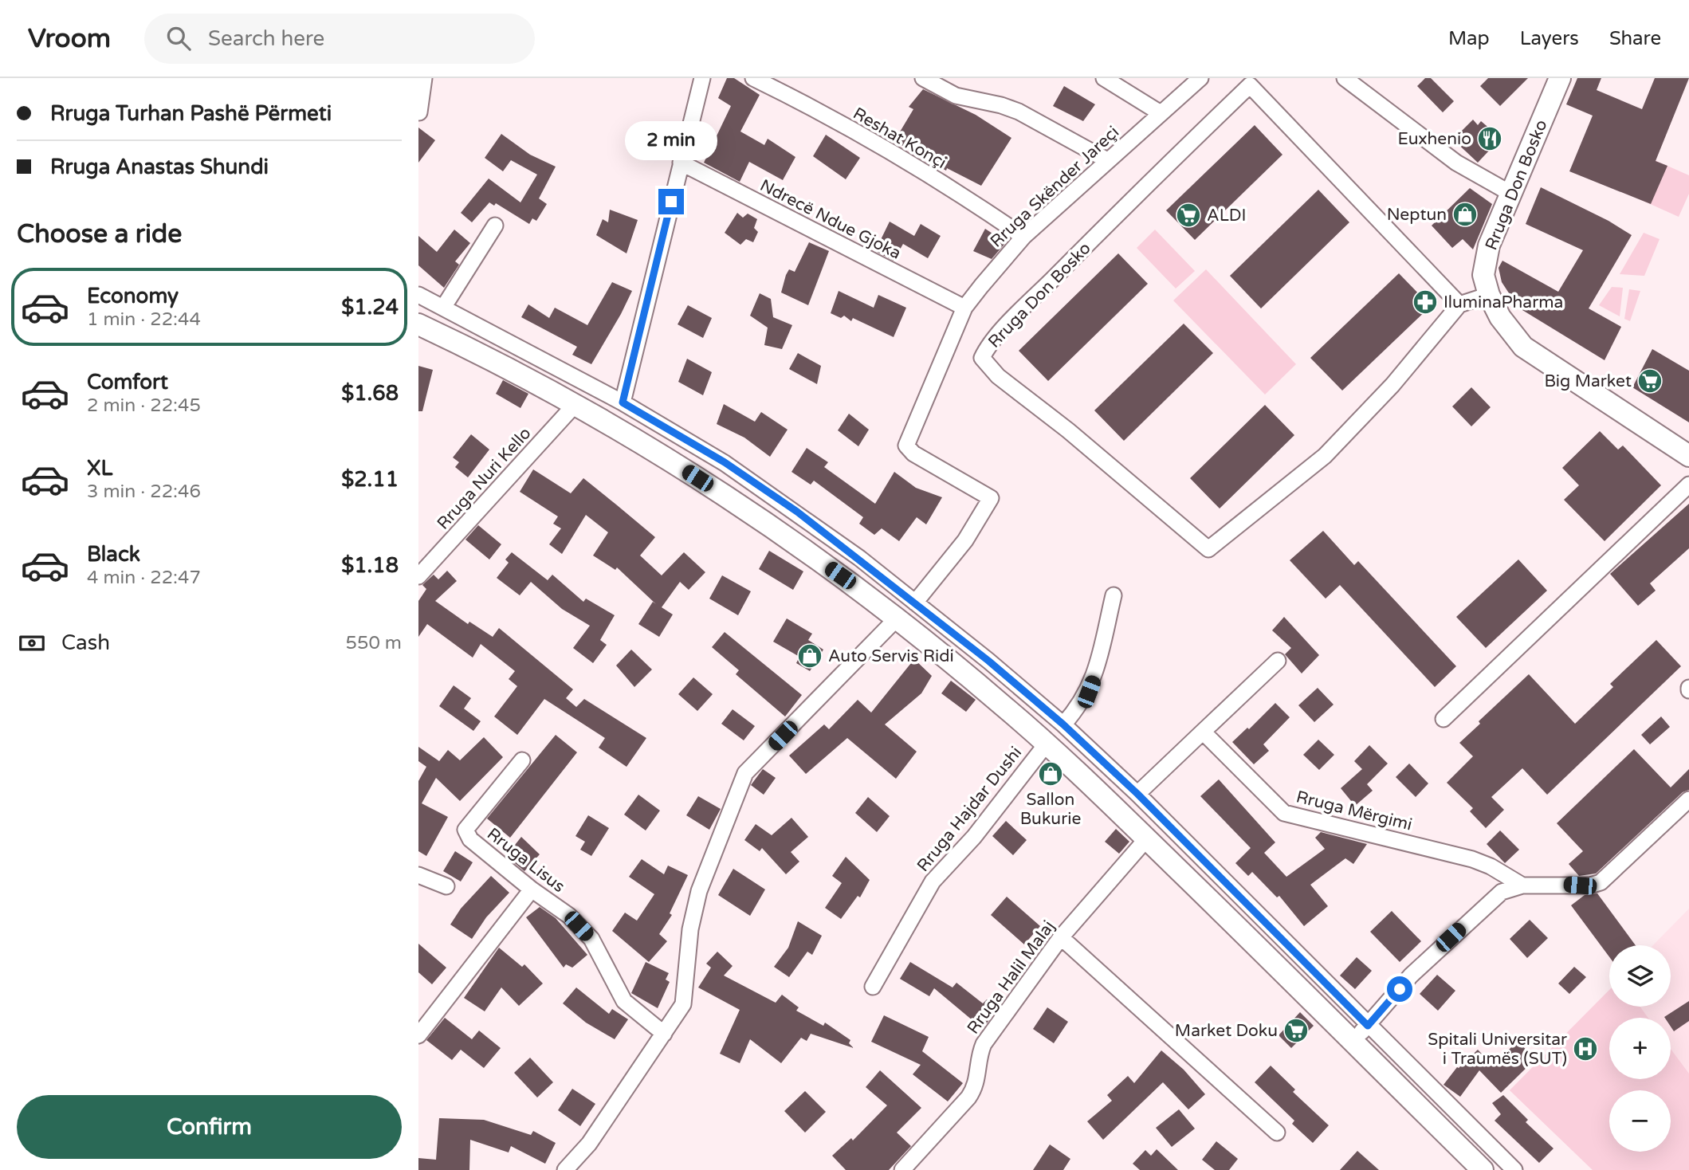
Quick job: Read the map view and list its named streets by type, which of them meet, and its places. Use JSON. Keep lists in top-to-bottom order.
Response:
{
  "streets": {
    "street": [
      "Reshat Konçi",
      "Rruga Don Bosko",
      "Rruga Skënder Jareçi",
      "Ndrecë Ndue Gjoka",
      "Rruga Nuri Kello",
      "Rruga Hajdar Dushi",
      "Rruga Mërgimi",
      "Rruga Lisus",
      "Rruga Halil Malaj"
    ]
  },
  "crossings": [
    ["Reshat Konçi", "Rruga Skënder Jareçi"],
    ["Rruga Skënder Jareçi", "Ndrecë Ndue Gjoka"]
  ],
  "places": {
    "restaurant": ["Euxhenio"],
    "shop": ["Neptun", "Auto Servis Ridi", "Sallon Bukurie"],
    "supermarket": ["ALDI", "Big Market", "Market Doku"],
    "pharmacy": ["IluminaPharma"],
    "hospital": ["Spitali Universitar i Traumës (SUT)"]
  },
  "page": {
    "header": "Vroom",
    "search": "Search here",
    "nav": ["Map", "Layers", "Share"],
    "banner": ["Rruga Turhan Pashë Përmeti", "Rruga Anastas Shundi"],
    "bubble": "2 min",
    "heading": "Choose a ride",
    "list": [
      {
        "name": "Economy",
        "note": "1 min · 22:44",
        "value": "$1.24"
      },
      {
        "name": "Comfort",
        "note": "2 min · 22:45",
        "value": "$1.68"
      },
      {
        "name": "XL",
        "note": "3 min · 22:46",
        "value": "$2.11"
      },
      {
        "name": "Black",
        "note": "4 min · 22:47",
        "value": "$1.18"
      }
    ],
    "pay": ["Cash", "550 m"],
    "map_buttons": ["+", "−"],
    "buttons": "Confirm"
  }
}
